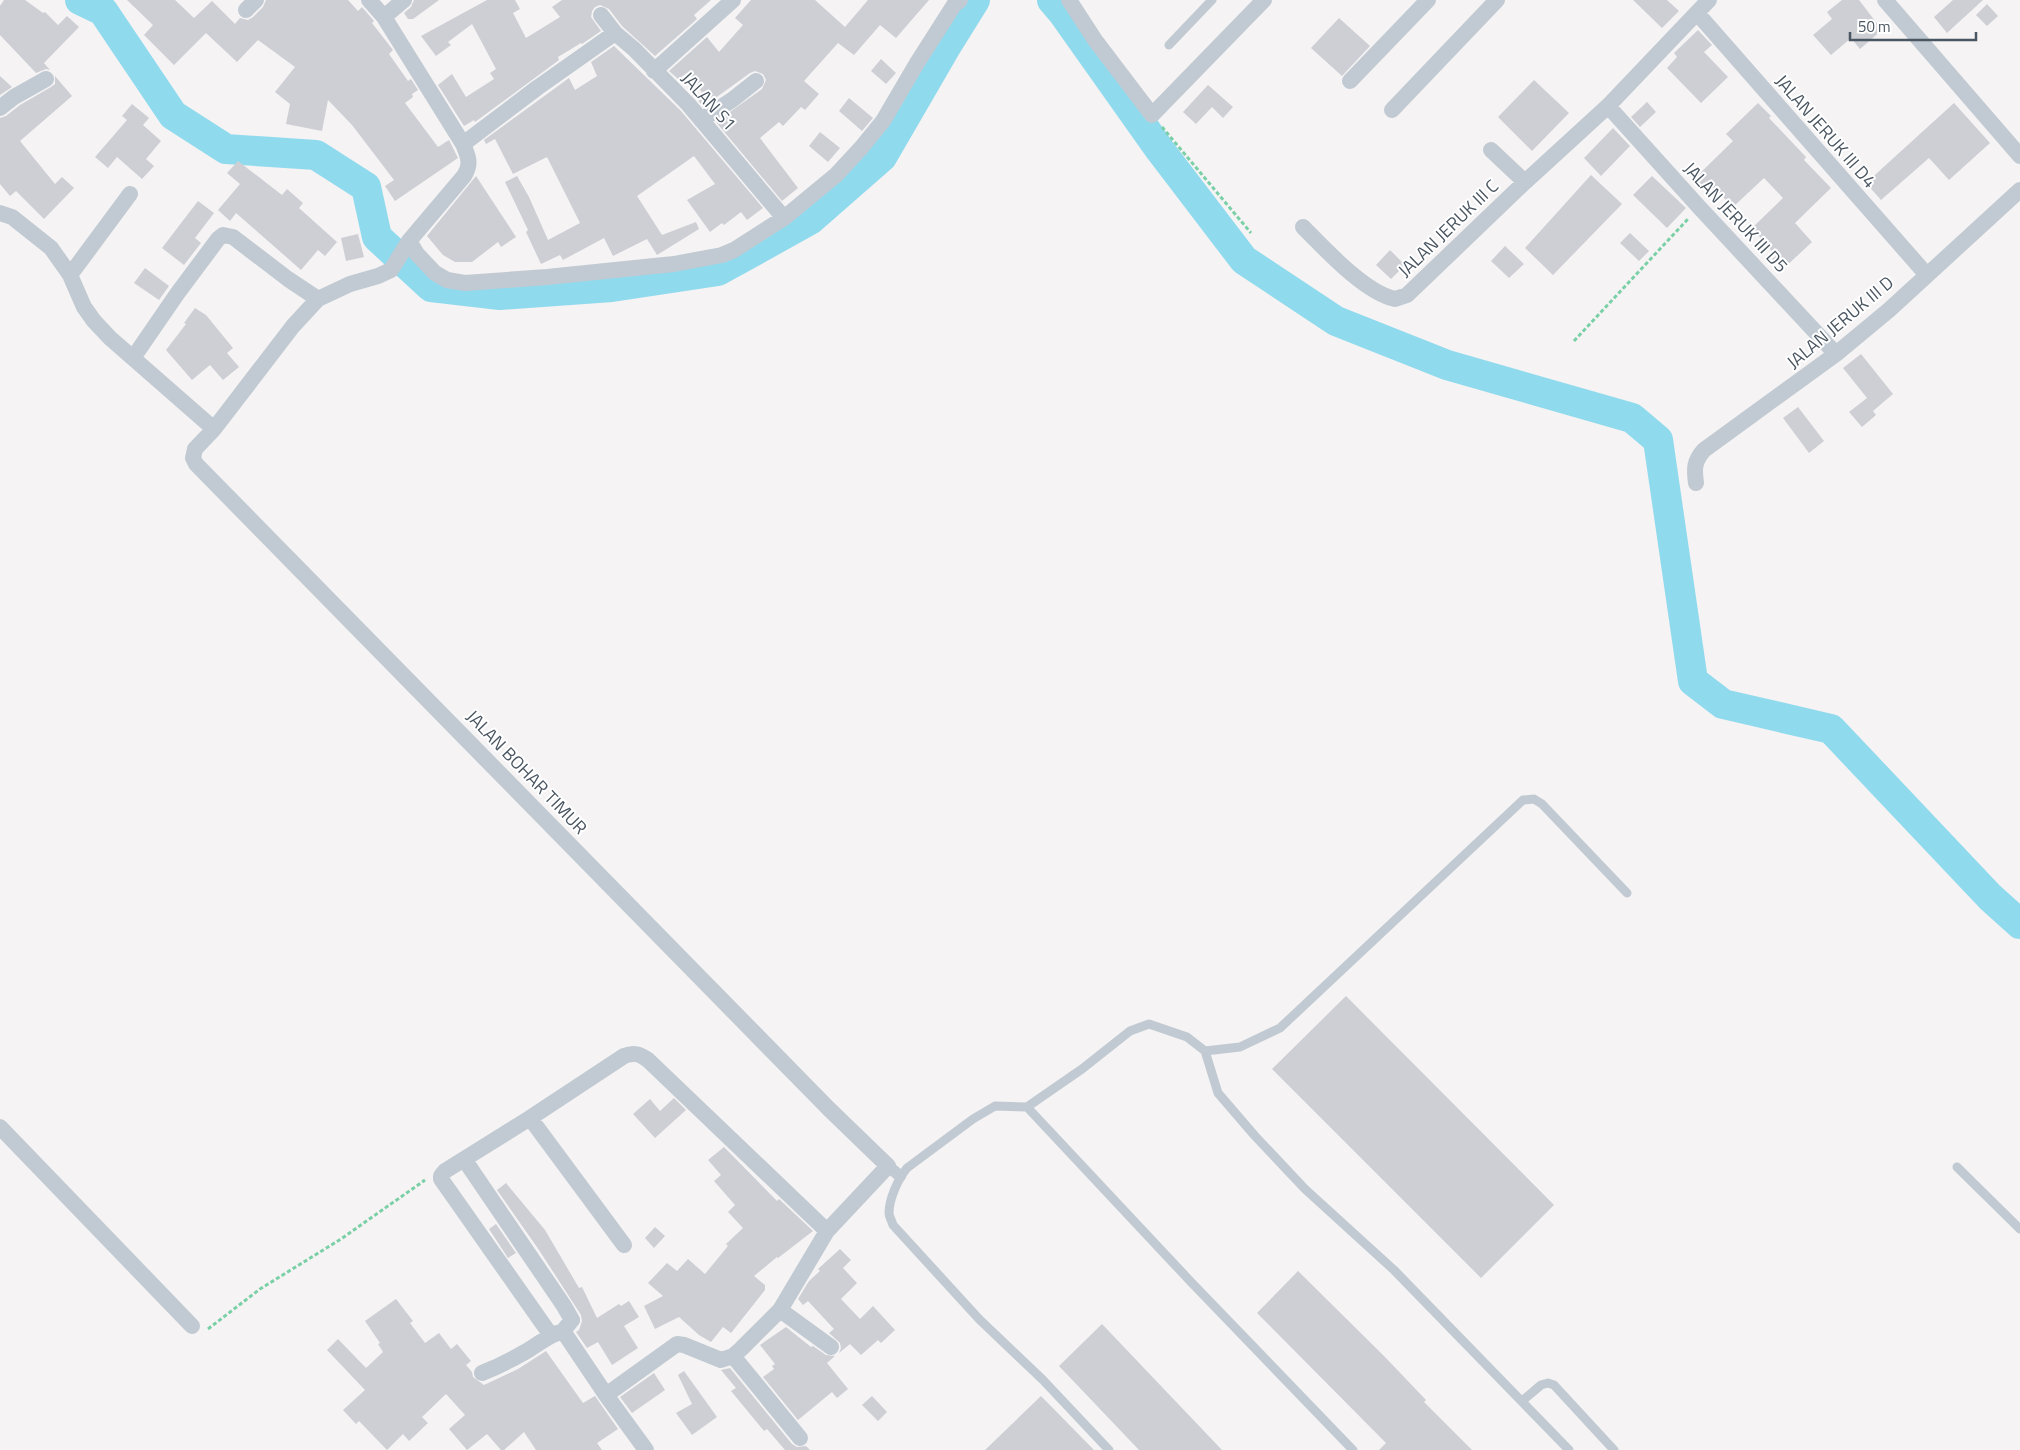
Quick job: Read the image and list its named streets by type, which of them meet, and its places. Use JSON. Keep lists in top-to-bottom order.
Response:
{
  "streets": {
    "street": [
      "JALAN S1",
      "JALAN JERUK III D4",
      "JALAN JERUK III D5",
      "JALAN JERUK III C",
      "JALAN JERUK III D",
      "JALAN BOHAR TIMUR"
    ]
  },
  "crossings": [
    ["JALAN JERUK III D4", "JALAN JERUK III C"],
    ["JALAN JERUK III D4", "JALAN JERUK III D"],
    ["JALAN JERUK III D5", "JALAN JERUK III C"],
    ["JALAN JERUK III D5", "JALAN JERUK III D"]
  ],
  "scale_bar": "50 m"
}
